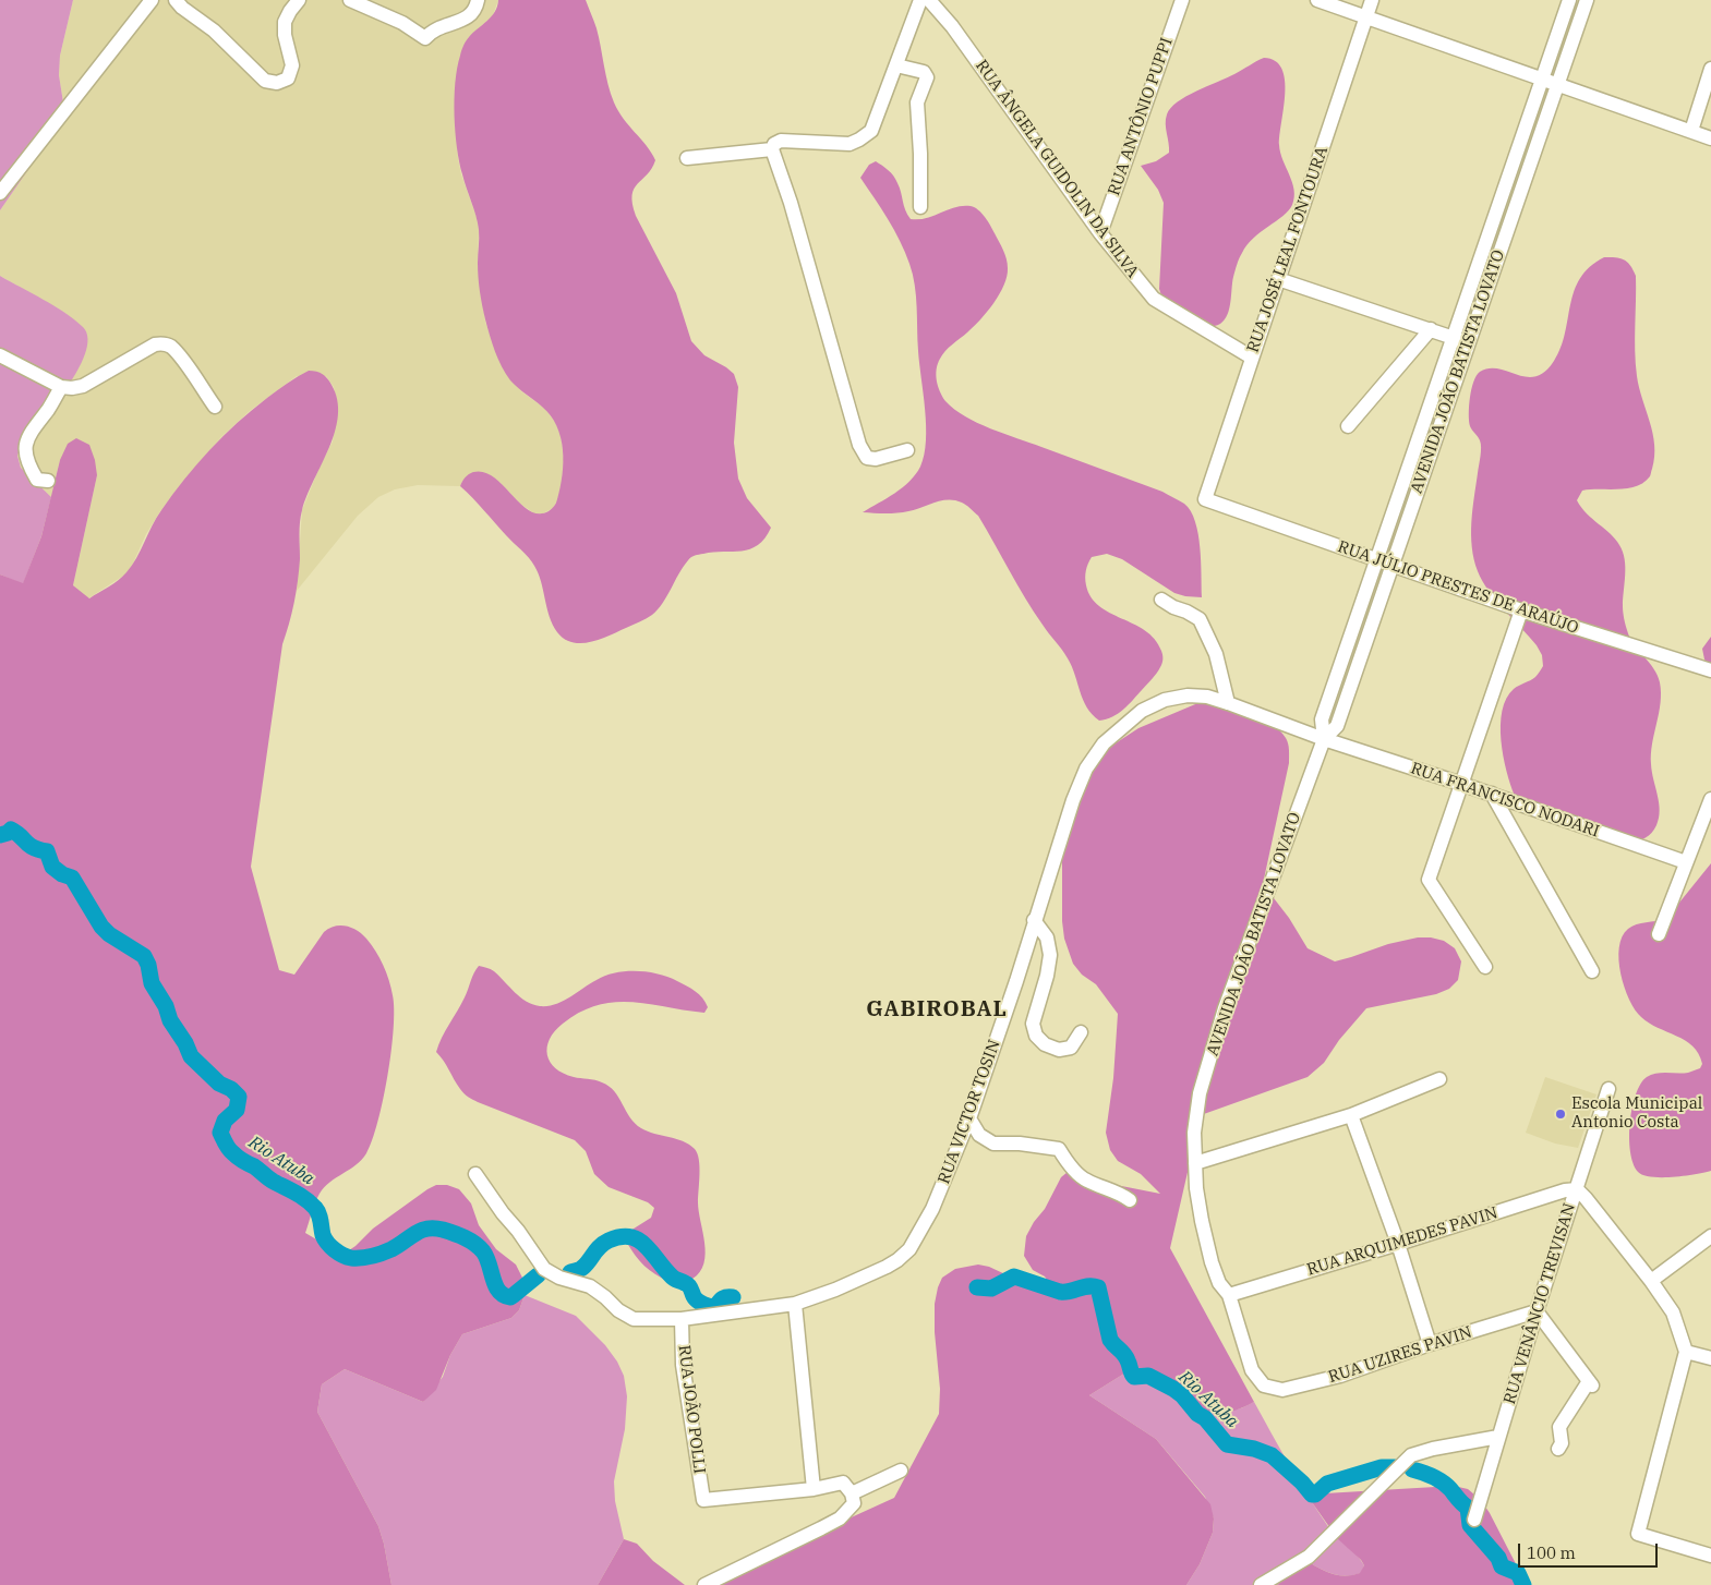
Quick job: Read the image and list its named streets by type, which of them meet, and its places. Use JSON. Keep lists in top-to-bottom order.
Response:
{
  "streets": {
    "street": [
      "RUA ANTÔNIO PUPPI",
      "RUA ÂNGELA GUIDOLIN DA SILVA",
      "RUA JOSÉ LEAL FONTOURA",
      "AVENIDA JOÃO BATISTA LOVATO",
      "RUA JÚLIO PRESTES DE ARAÚJO",
      "RUA FRANCISCO NODARI",
      "RUA VICTOR TOSIN",
      "RUA ARQUIMEDES PAVIN",
      "RUA VENÂNCIO TREVISAN",
      "RUA UZIRES PAVIN",
      "RUA JOÃO POLLI"
    ]
  },
  "crossings": [
    ["RUA ANTÔNIO PUPPI", "RUA ÂNGELA GUIDOLIN DA SILVA"],
    ["RUA ÂNGELA GUIDOLIN DA SILVA", "RUA JOSÉ LEAL FONTOURA"],
    ["RUA JOSÉ LEAL FONTOURA", "RUA JÚLIO PRESTES DE ARAÚJO"],
    ["AVENIDA JOÃO BATISTA LOVATO", "RUA JÚLIO PRESTES DE ARAÚJO"],
    ["AVENIDA JOÃO BATISTA LOVATO", "RUA FRANCISCO NODARI"],
    ["AVENIDA JOÃO BATISTA LOVATO", "RUA VICTOR TOSIN"],
    ["AVENIDA JOÃO BATISTA LOVATO", "RUA ARQUIMEDES PAVIN"],
    ["AVENIDA JOÃO BATISTA LOVATO", "RUA UZIRES PAVIN"],
    ["RUA FRANCISCO NODARI", "RUA VICTOR TOSIN"],
    ["RUA VICTOR TOSIN", "RUA JOÃO POLLI"],
    ["RUA ARQUIMEDES PAVIN", "RUA VENÂNCIO TREVISAN"],
    ["RUA VENÂNCIO TREVISAN", "RUA UZIRES PAVIN"]
  ],
  "districts": ["GABIROBAL"],
  "water": ["Rio Atuba"],
  "places": ["Escola Municipal Antonio Costa"],
  "scale_bar": "100 m"
}
